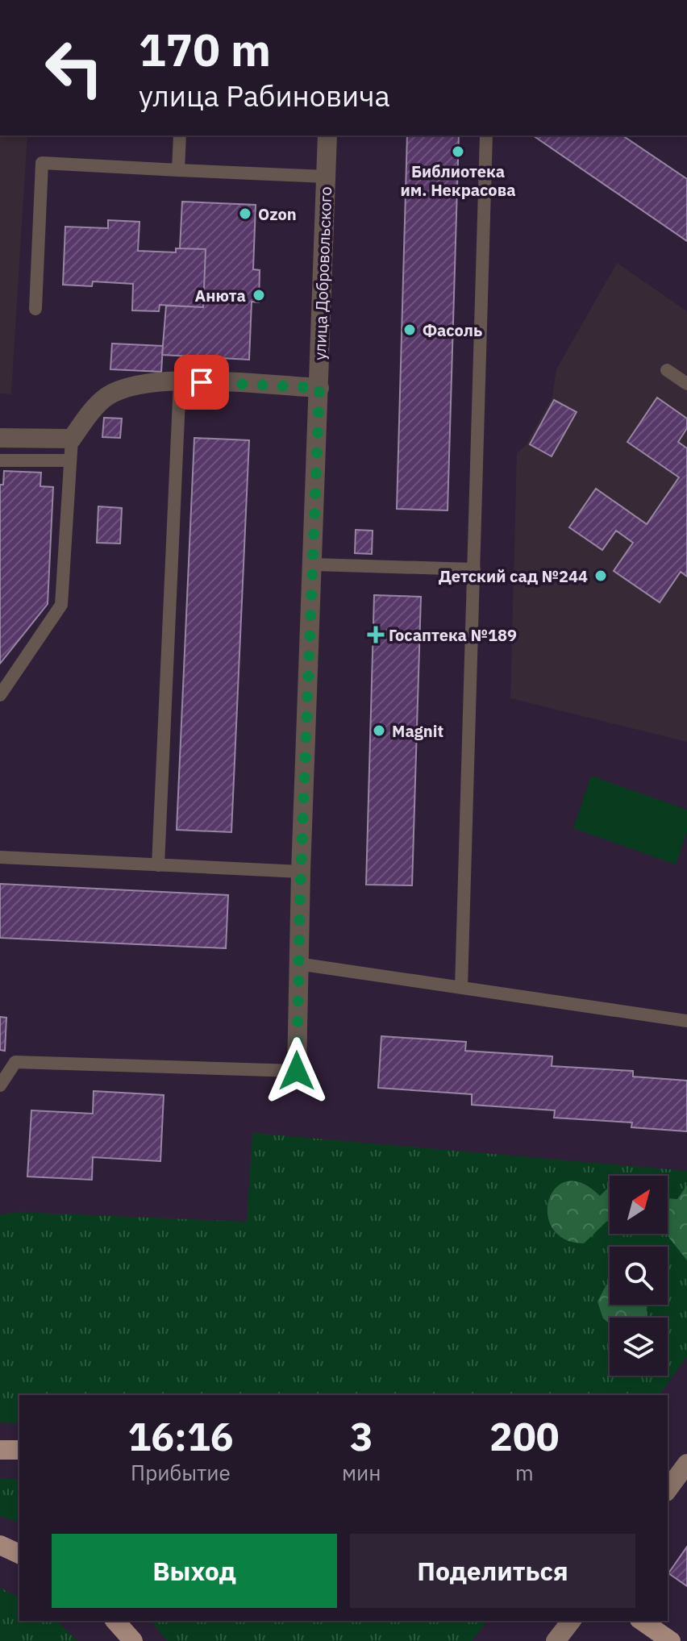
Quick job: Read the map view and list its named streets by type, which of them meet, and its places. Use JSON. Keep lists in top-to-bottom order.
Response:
{
  "streets": {
    "street": ["улица Добровольского"]
  },
  "places": {
    "other": [
      "Библиотека им. Некрасова",
      "Ozon",
      "Анюта",
      "Фасоль",
      "Детский сад №244",
      "Magnit"
    ],
    "health": ["Госаптека №189"]
  },
  "north": "top right",
  "page": {
    "turn": ["170 m", "улица Рабиновича"],
    "eta": [
      "16:16",
      "Прибытие",
      "3",
      "мин",
      "200",
      "m"
    ],
    "buttons": ["Выход", "Поделиться"]
  }
}
